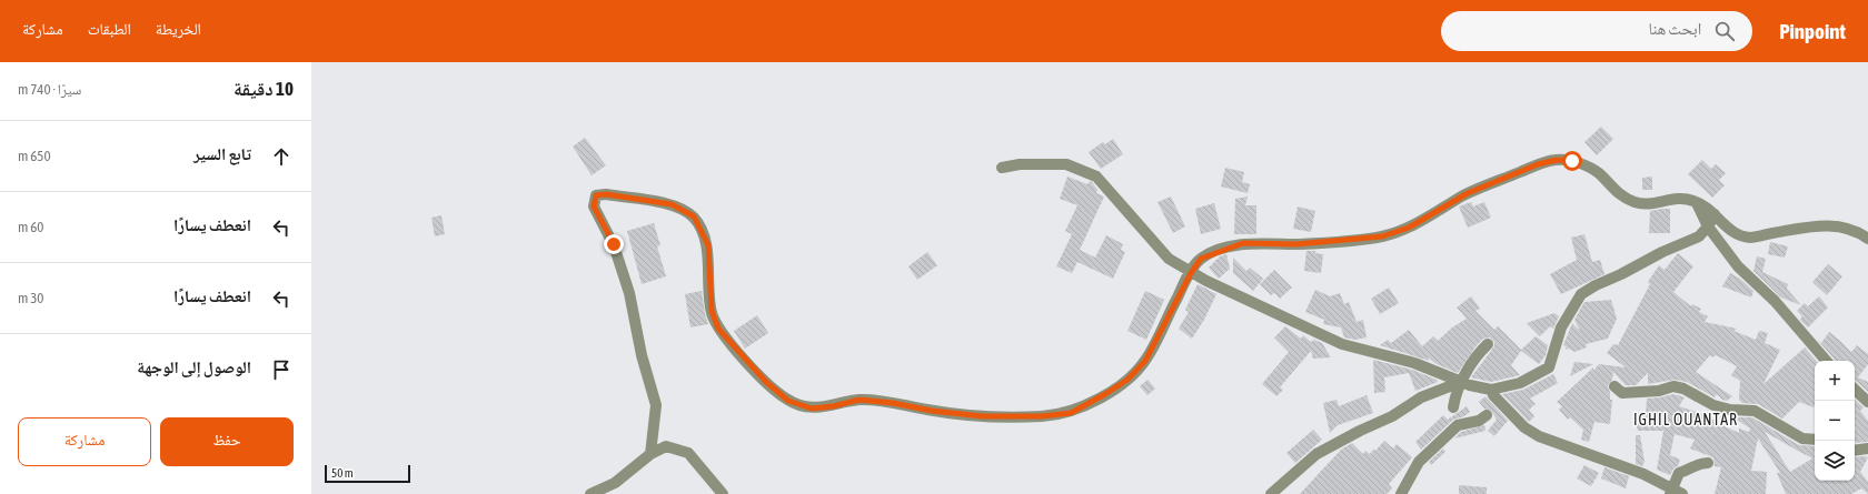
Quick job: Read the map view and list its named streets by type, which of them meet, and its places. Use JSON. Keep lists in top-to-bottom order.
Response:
{
  "districts": ["IGHIL OUANTAR"],
  "scale_bar": "50 m",
  "page": {
    "header": "Pinpoint",
    "search": "ابحث هنا",
    "nav": ["الخريطة", "الطبقات", "مشاركة"],
    "heading": ["10 دقيقة", "سيرًا · 740 m"],
    "list": [
      ["تابع السير", "650 m"],
      ["انعطف يسارًا", "60 m"],
      ["انعطف يسارًا", "30 m"],
      "الوصول إلى الوجهة"
    ],
    "map_buttons": ["+", "−"],
    "buttons": ["حفظ", "مشاركة"],
    "scale": "50 m"
  }
}
